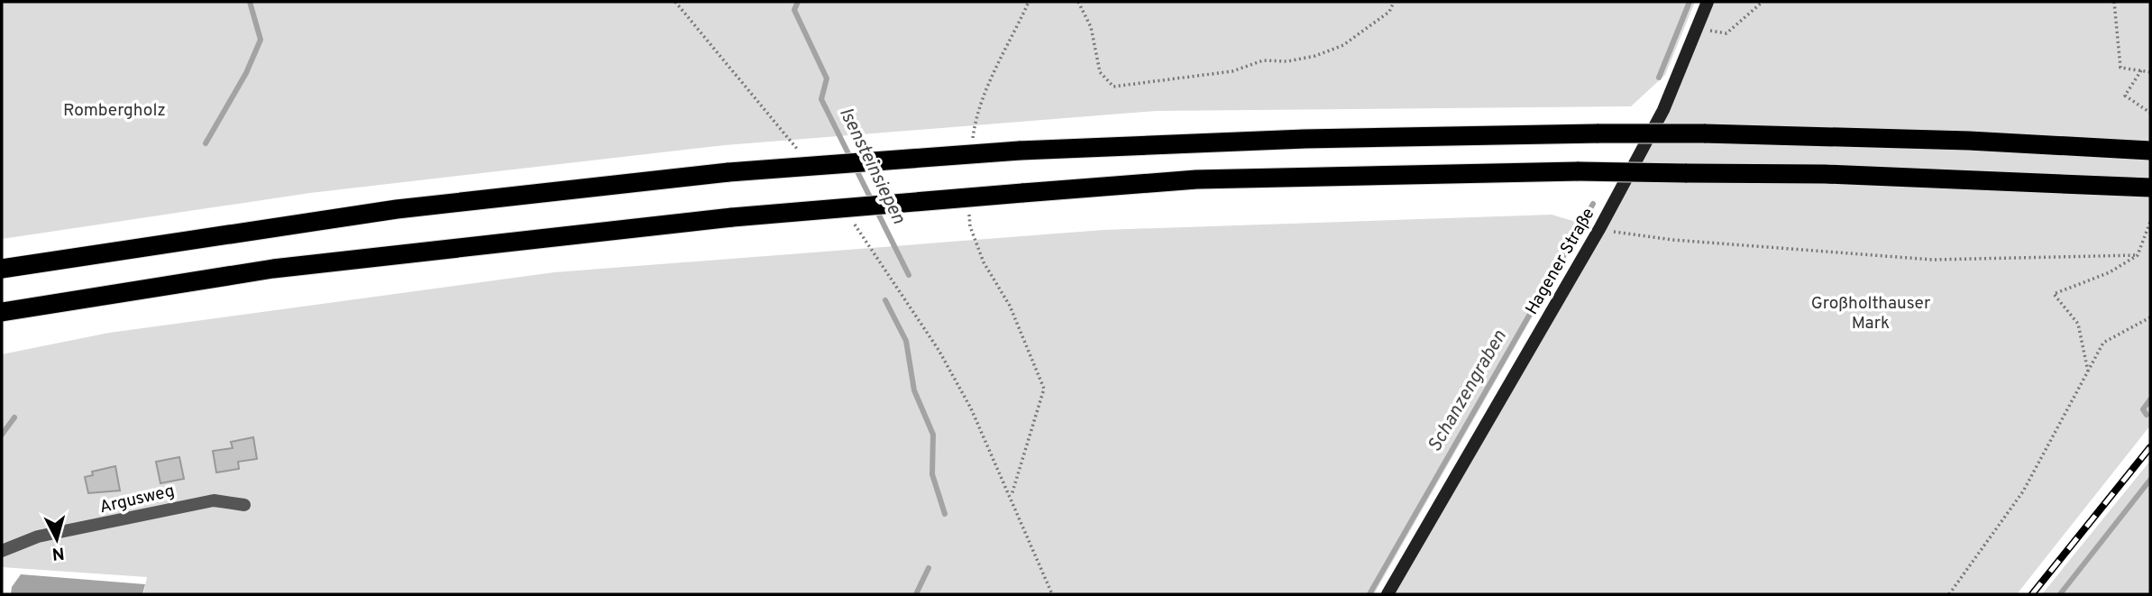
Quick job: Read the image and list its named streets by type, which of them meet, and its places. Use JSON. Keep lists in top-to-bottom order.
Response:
{
  "streets": {
    "main road": ["Hagener Straße"],
    "street": ["Argusweg"]
  },
  "water": ["Isensteinsiepen", "Schanzengraben"],
  "parks": ["Rombergholz", "Großholthauser Mark"],
  "north": "bottom"
}
